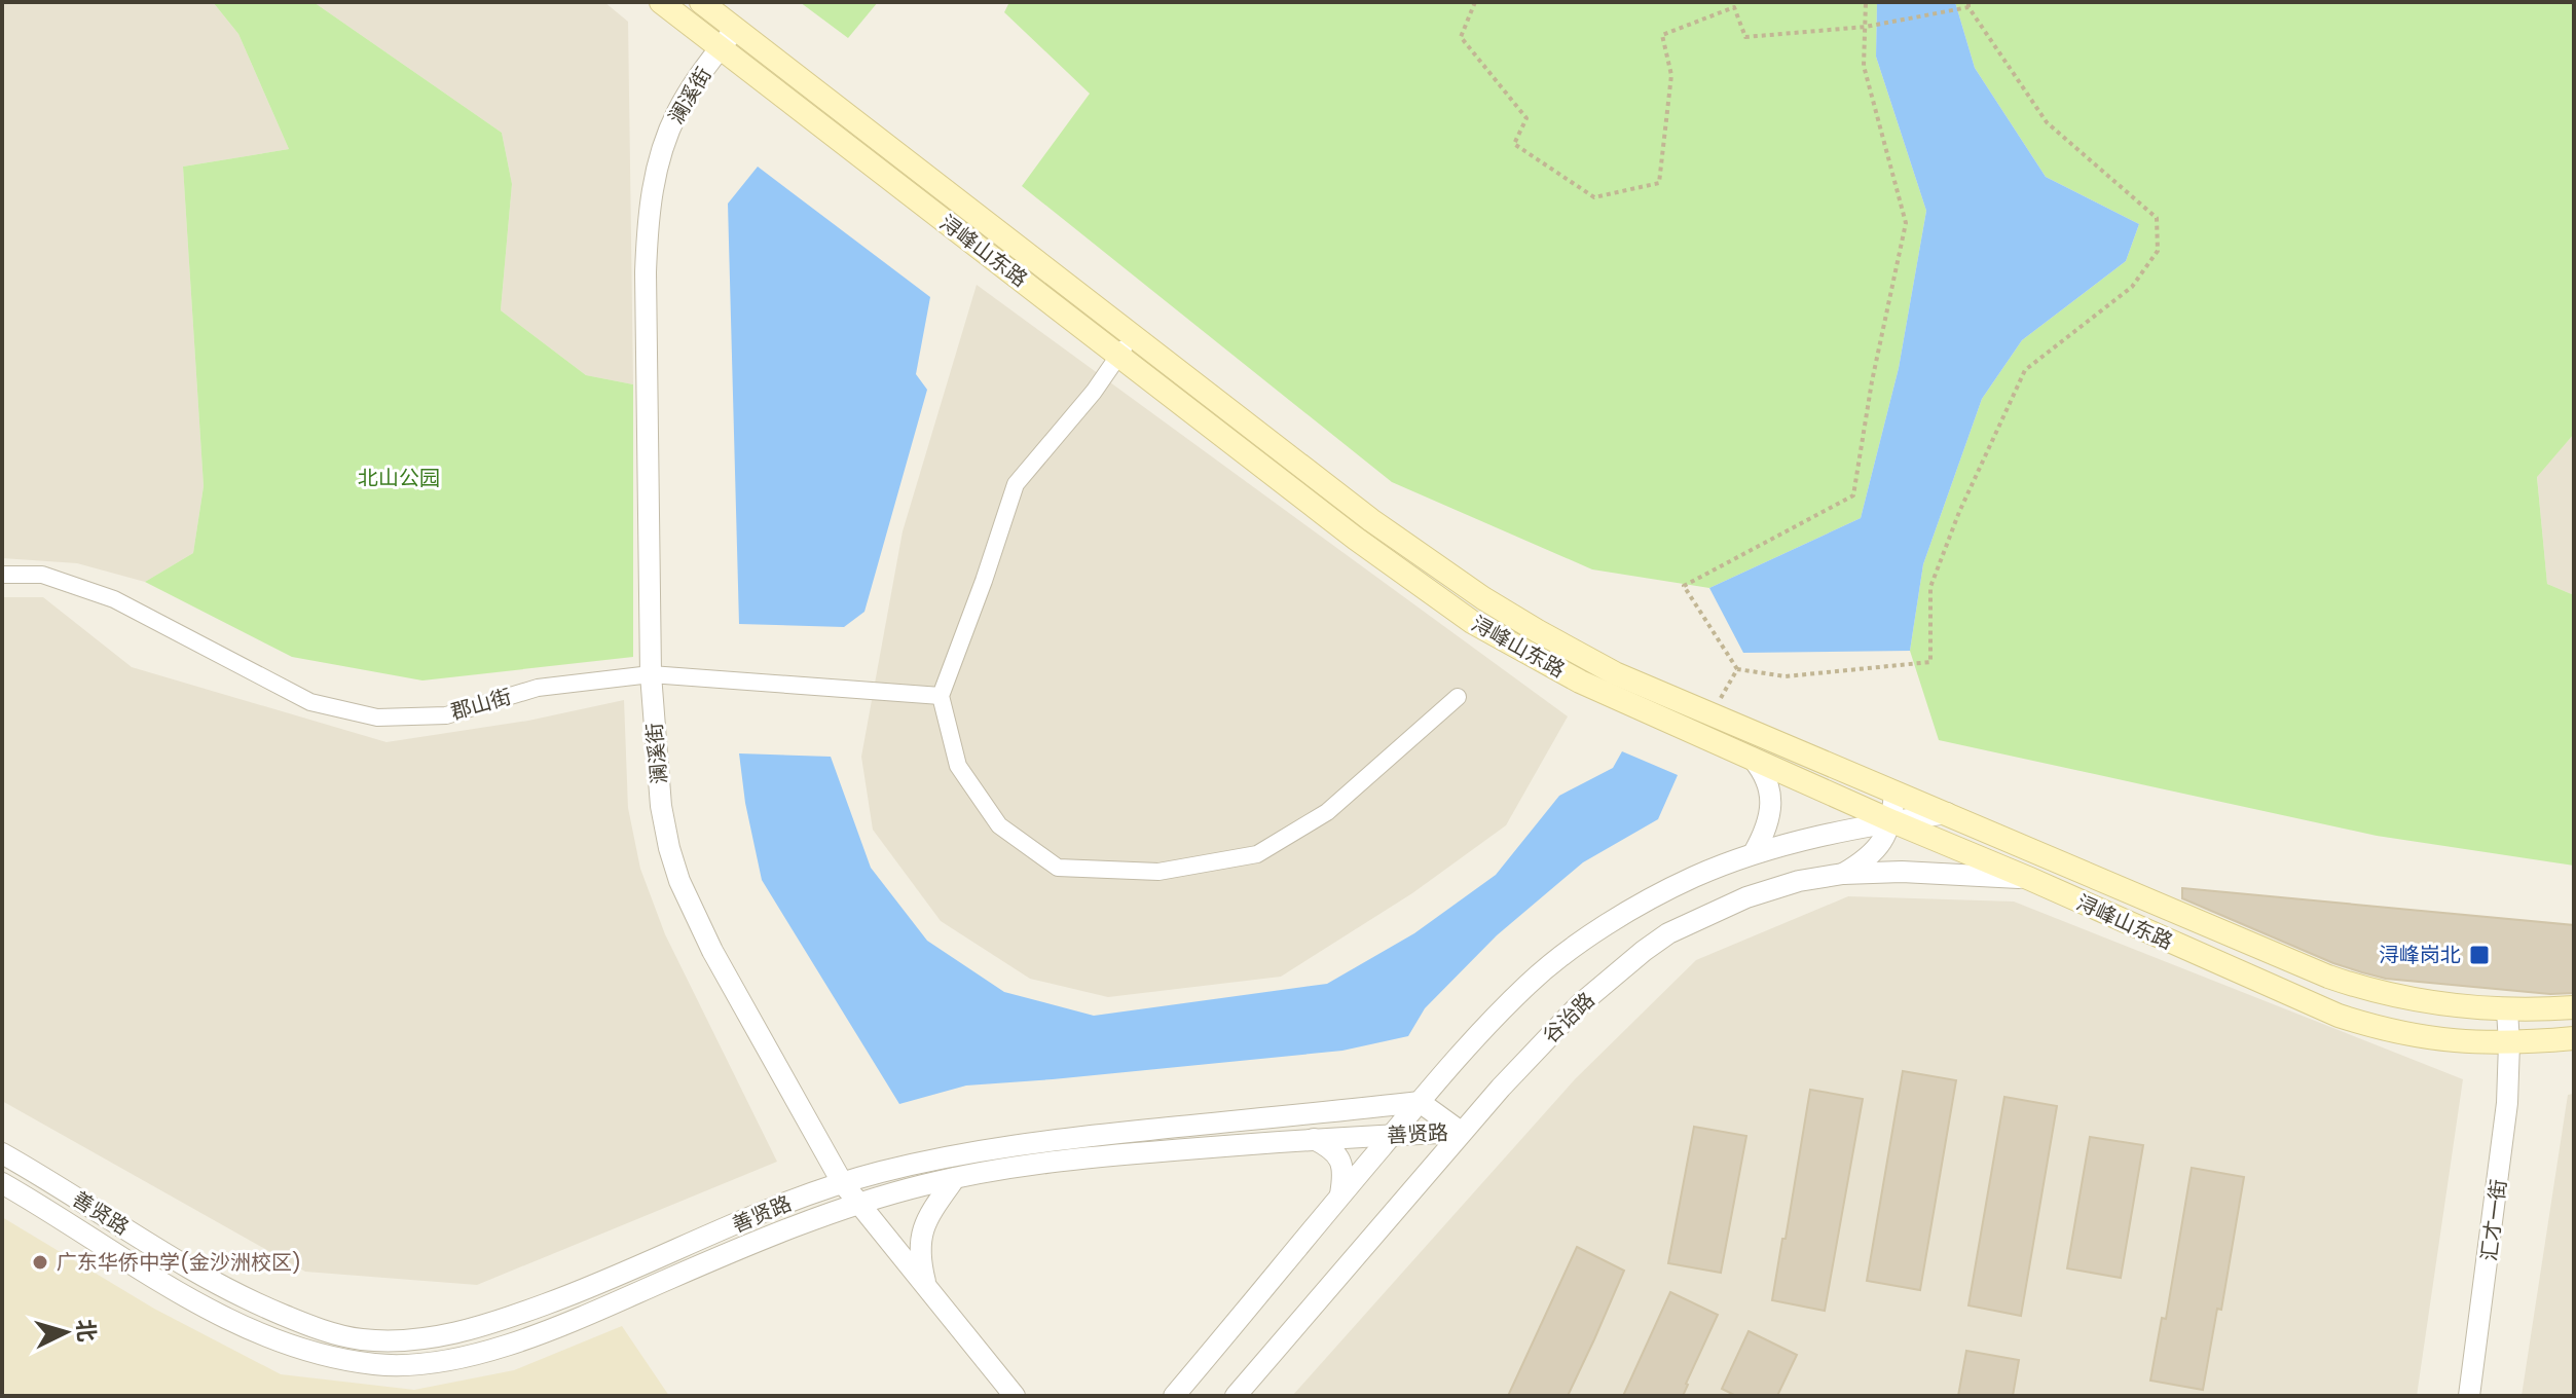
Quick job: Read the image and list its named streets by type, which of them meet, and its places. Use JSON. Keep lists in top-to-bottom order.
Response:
{
  "streets": {
    "main road": ["浔峰山东路"],
    "street": [
      "澜溪街",
      "郡山街",
      "谷诒路",
      "善贤路",
      "汇才一街"
    ]
  },
  "crossings": [
    ["澜溪街", "浔峰山东路"],
    ["澜溪街", "郡山街"],
    ["澜溪街", "善贤路"],
    ["浔峰山东路", "谷诒路"],
    ["浔峰山东路", "汇才一街"],
    ["谷诒路", "善贤路"]
  ],
  "parks": ["北山公园"],
  "places": {
    "transit": ["浔峰岗北"],
    "other": ["广东华侨中学(金沙洲校区)"]
  },
  "north": "right"
}
